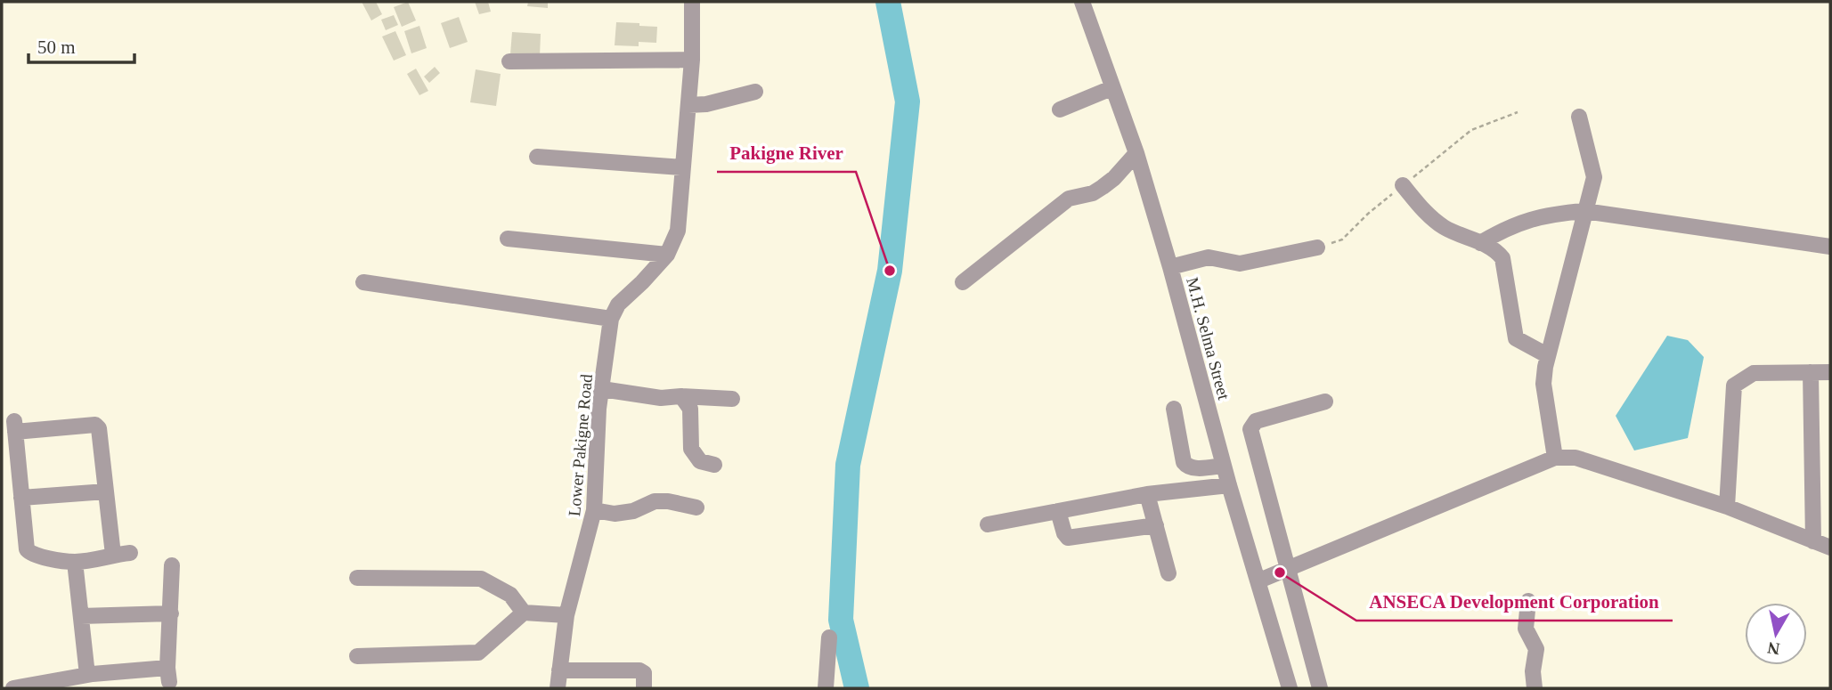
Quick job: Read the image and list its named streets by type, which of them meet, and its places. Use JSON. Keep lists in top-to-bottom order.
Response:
{
  "streets": {
    "street": ["M.H. Selma Street", "Lower Pakigne Road"]
  },
  "places": ["Pakigne River", "ANSECA Development Corporation"],
  "scale_bar": "50 m",
  "north": "bottom"
}
